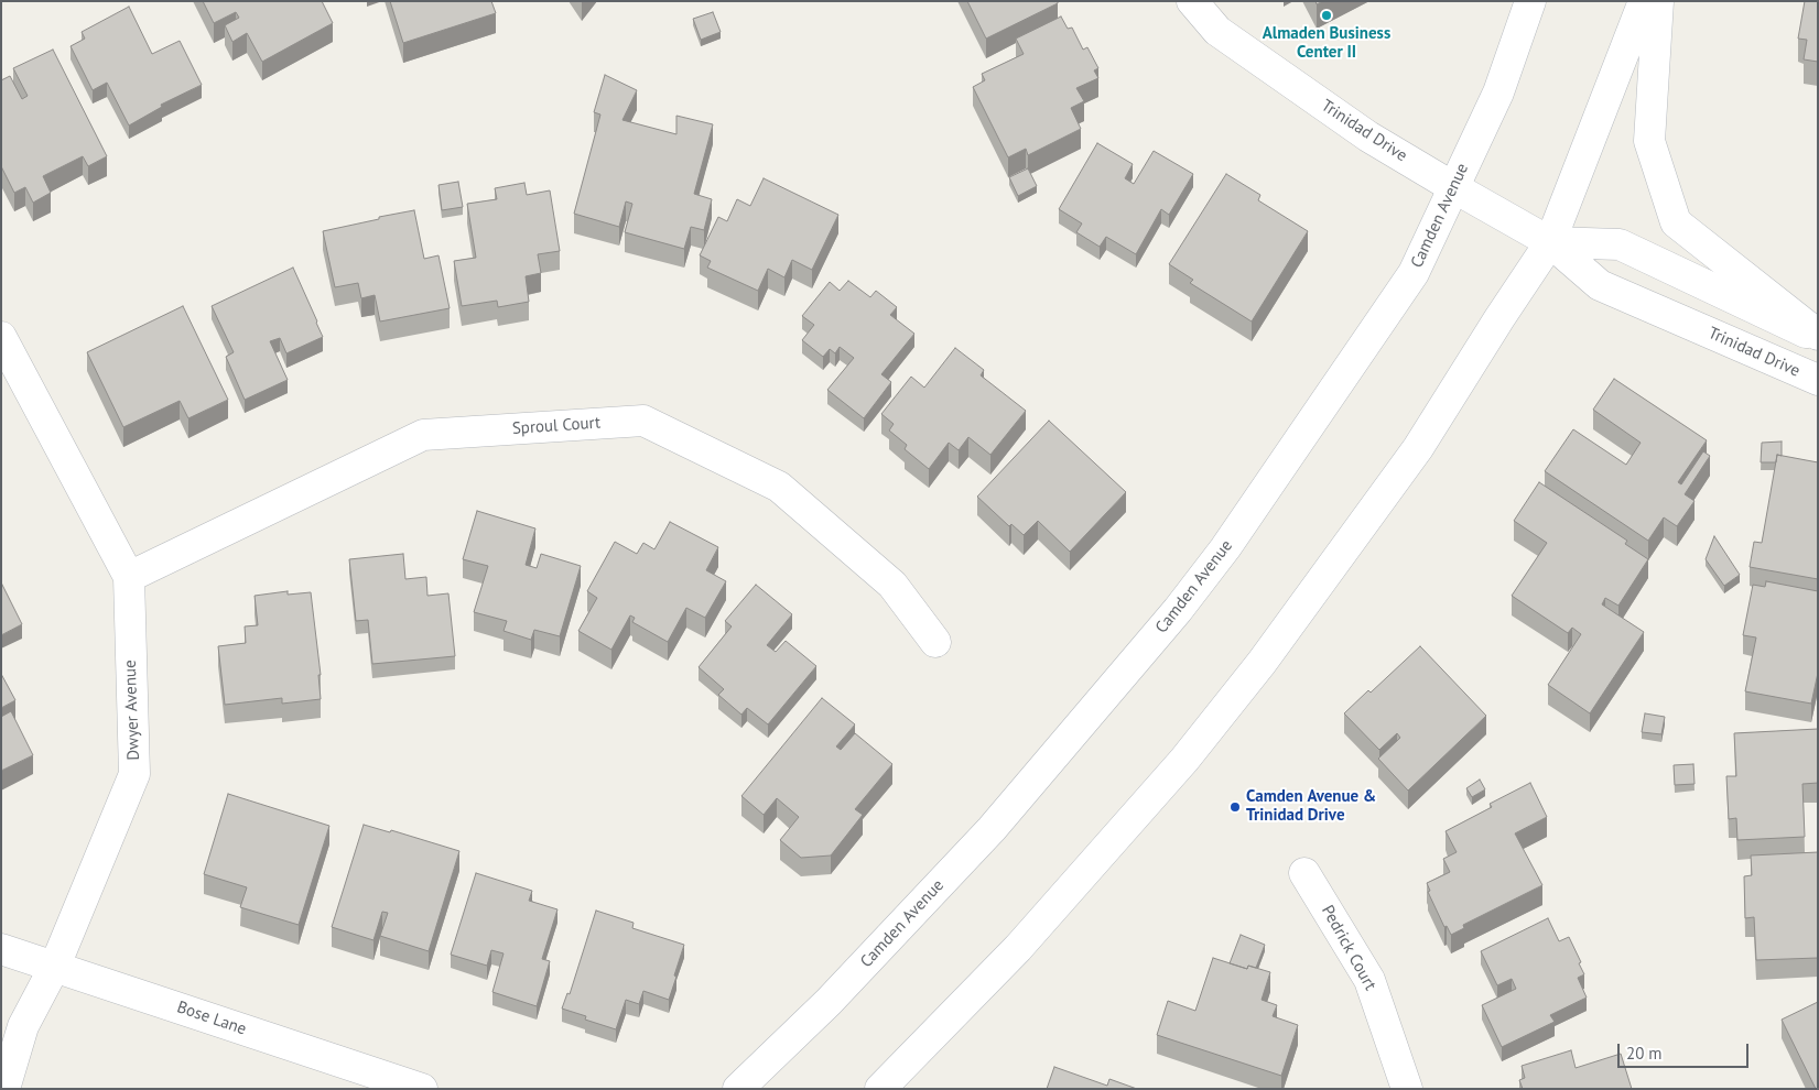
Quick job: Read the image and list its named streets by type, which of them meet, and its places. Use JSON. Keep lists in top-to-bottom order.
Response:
{
  "streets": {
    "street": [
      "Trinidad Drive",
      "Camden Avenue",
      "Sproul Court",
      "Dwyer Avenue",
      "Pedrick Court",
      "Bose Lane"
    ]
  },
  "crossings": [
    ["Trinidad Drive", "Camden Avenue"],
    ["Sproul Court", "Dwyer Avenue"],
    ["Dwyer Avenue", "Bose Lane"]
  ],
  "places": ["Almaden Business Center II", "Camden Avenue & Trinidad Drive"],
  "scale_bar": "20 m"
}
